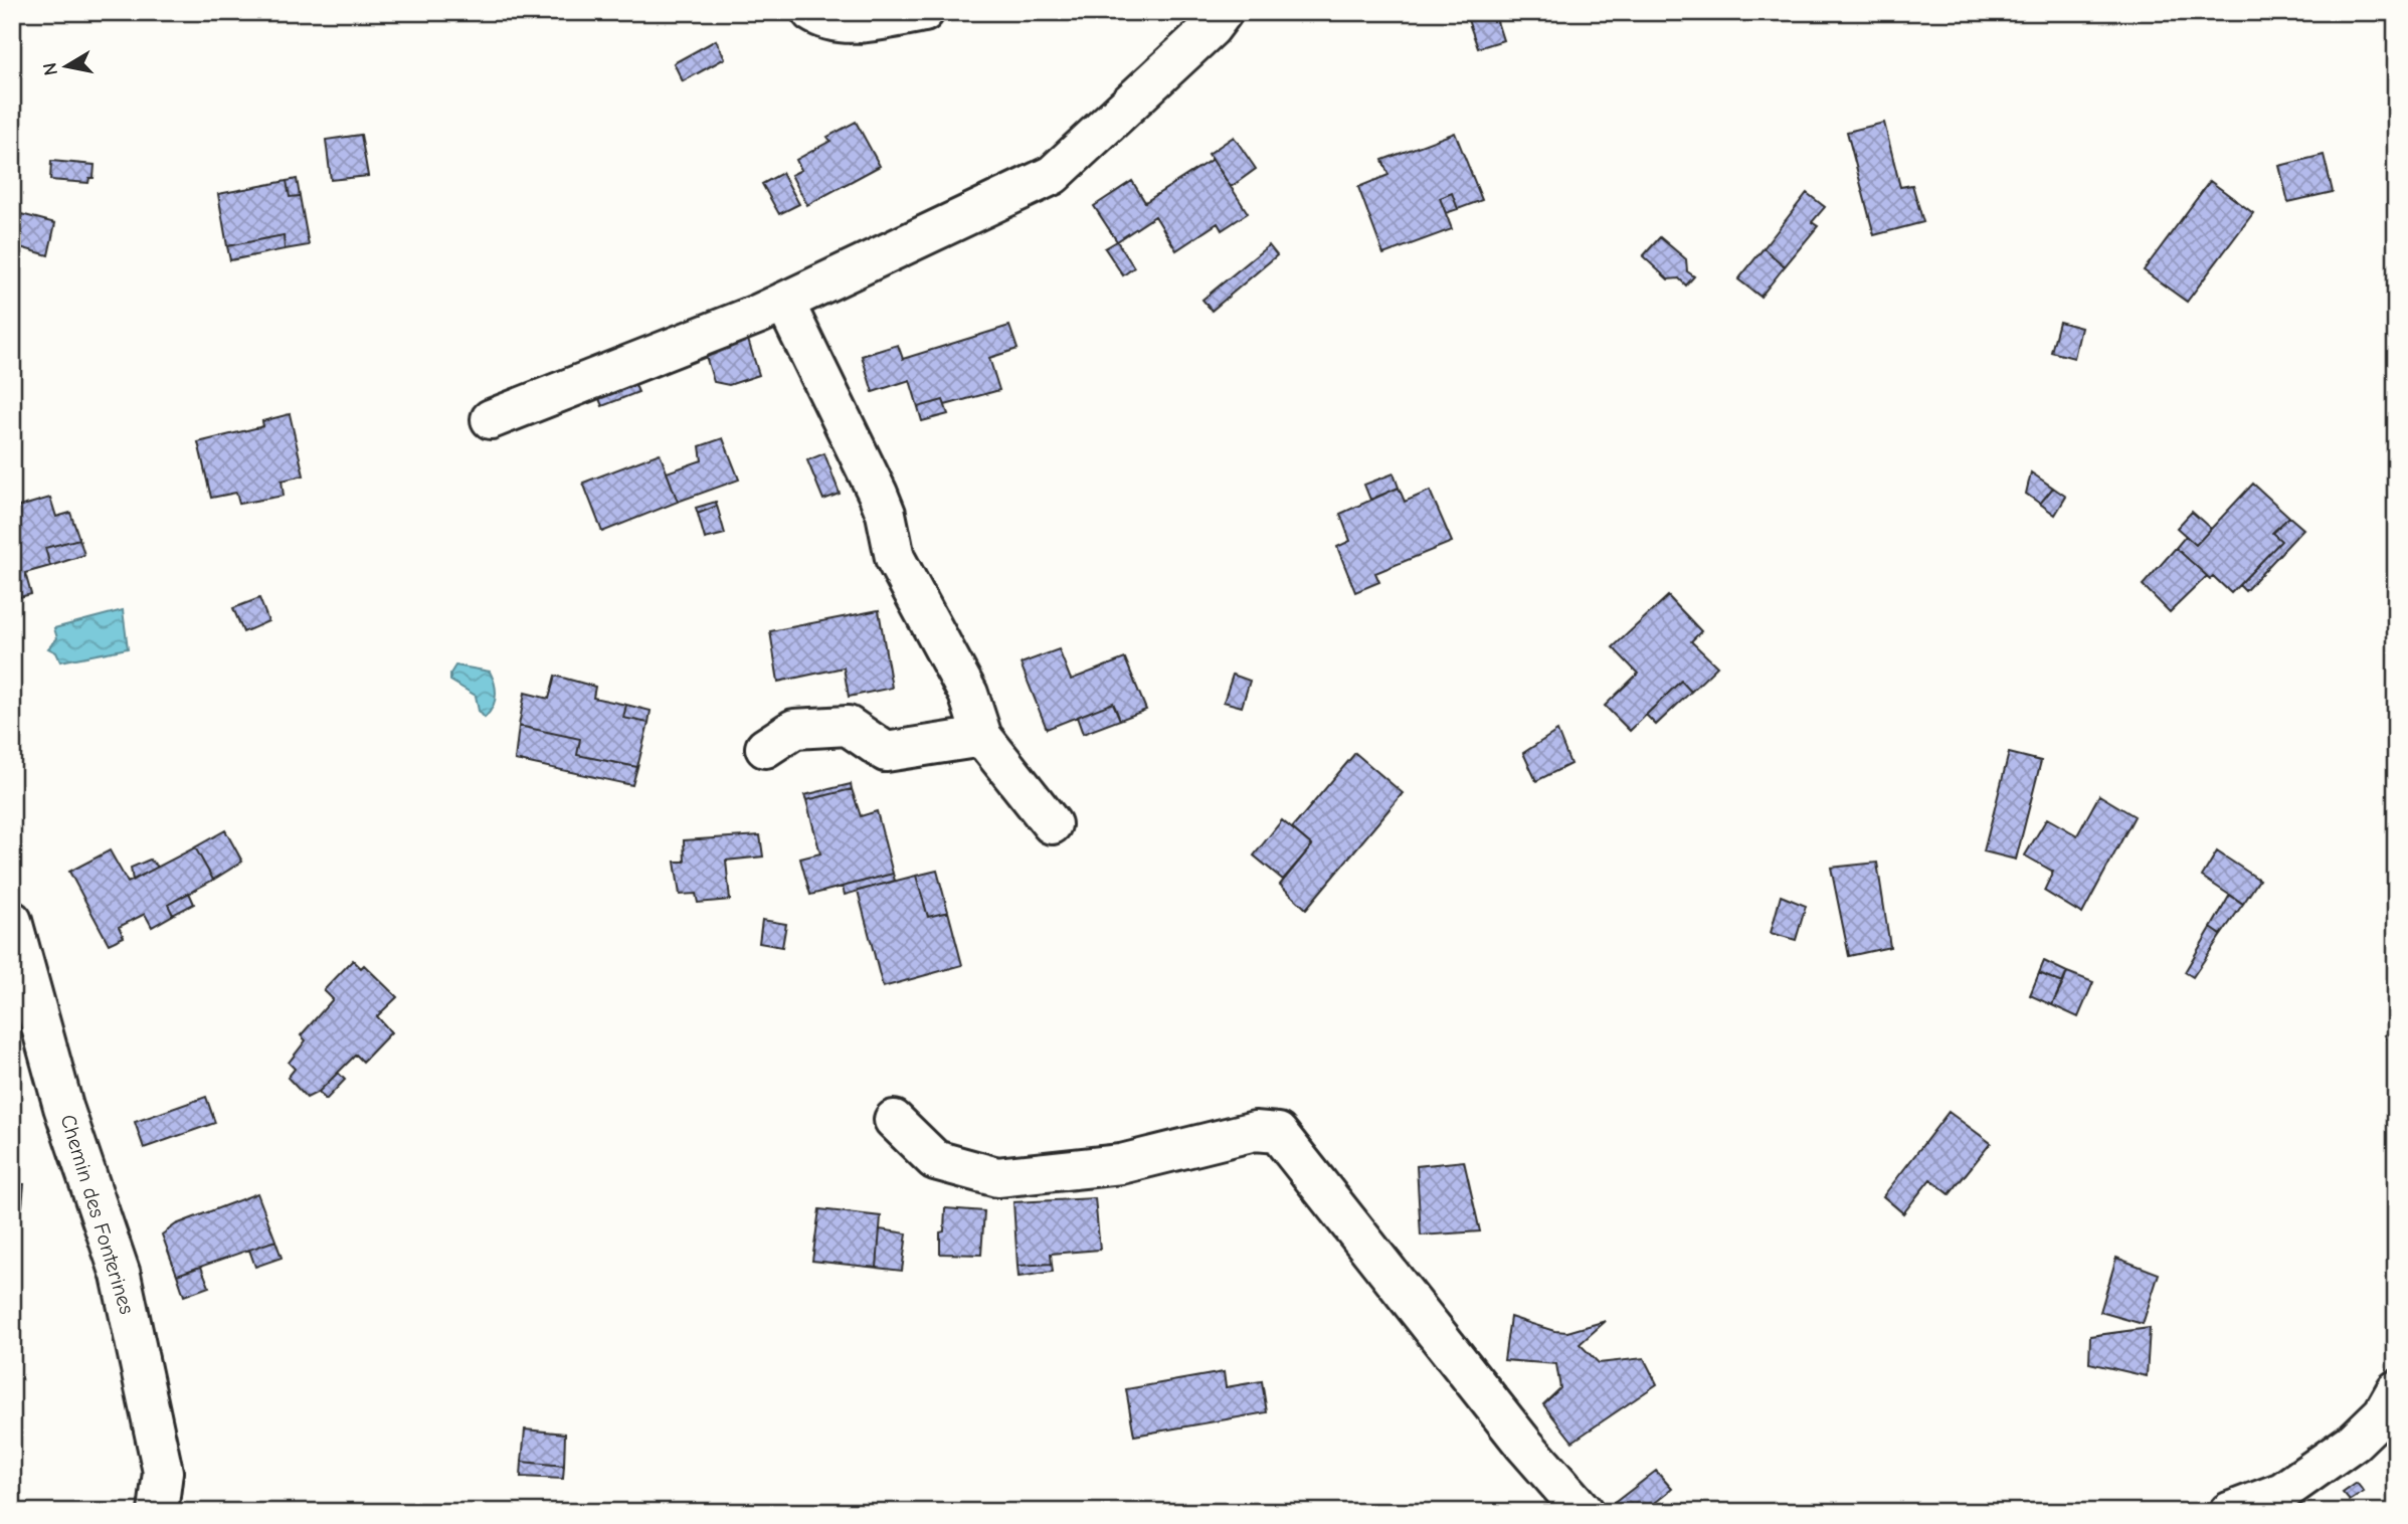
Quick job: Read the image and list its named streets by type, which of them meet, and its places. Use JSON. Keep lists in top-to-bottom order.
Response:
{
  "streets": {
    "street": ["Chemin des Fonterines"]
  },
  "north": "left"
}
